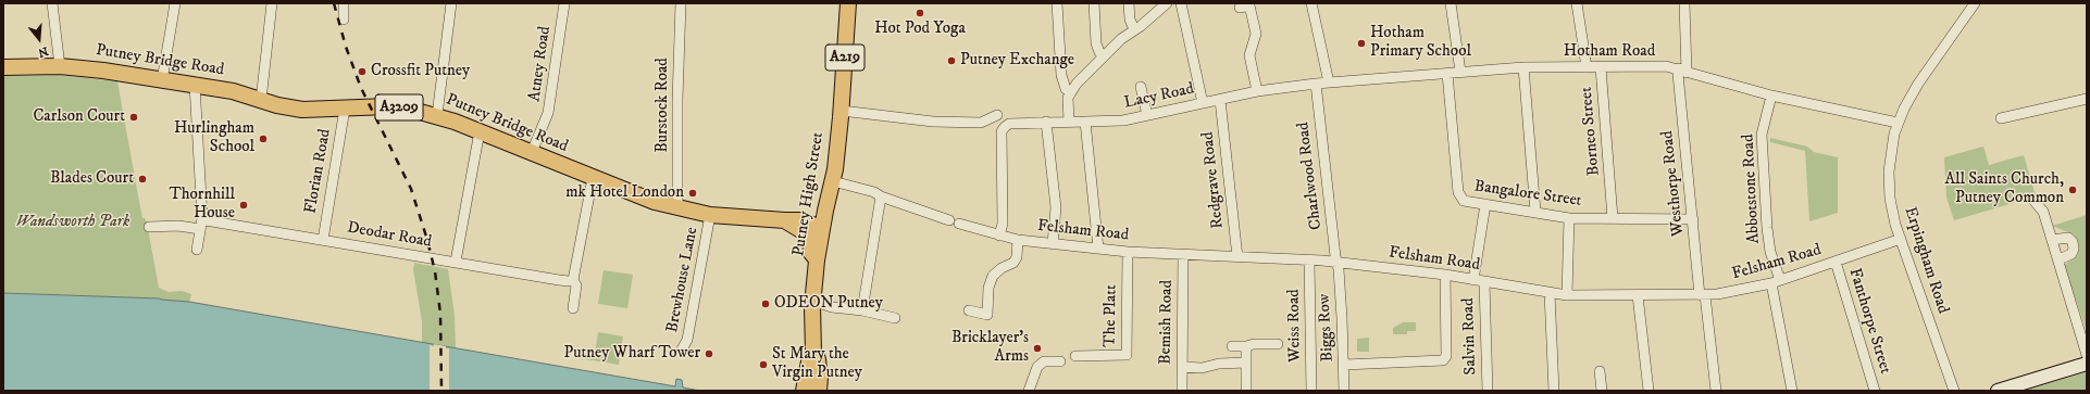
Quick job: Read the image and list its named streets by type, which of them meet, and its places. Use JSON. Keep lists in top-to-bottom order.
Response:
{
  "streets": {
    "main road": [
      "A219",
      "Putney Bridge Road",
      "A3209",
      "Putney High Street"
    ],
    "street": [
      "Hotham Road",
      "Atney Road",
      "Lacy Road",
      "Burstock Road",
      "Borneo Street",
      "Florian Road",
      "Charlwood Road",
      "Redgrave Road",
      "Westhorpe Road",
      "Abbotstone Road",
      "Bangalore Street",
      "Felsham Road",
      "Deodar Road",
      "Erpingham Road",
      "Brewhouse Lane",
      "The Platt",
      "Fanthorpe Street",
      "Bemish Road",
      "Weiss Road",
      "Biggs Row",
      "Salvin Road"
    ]
  },
  "crossings": [
    ["Hotham Road", "Lacy Road"],
    ["Hotham Road", "Borneo Street"],
    ["Hotham Road", "Charlwood Road"],
    ["Hotham Road", "Westhorpe Road"],
    ["Hotham Road", "Abbotstone Road"],
    ["Hotham Road", "Bangalore Street"],
    ["Hotham Road", "Erpingham Road"],
    ["Putney Bridge Road", "Atney Road"],
    ["Putney Bridge Road", "Burstock Road"],
    ["Putney Bridge Road", "Florian Road"],
    ["Putney Bridge Road", "Putney High Street"],
    ["Putney Bridge Road", "Brewhouse Lane"],
    ["Lacy Road", "Charlwood Road"],
    ["Lacy Road", "Redgrave Road"],
    ["Lacy Road", "Felsham Road"],
    ["Borneo Street", "Bangalore Street"],
    ["Florian Road", "Deodar Road"],
    ["Charlwood Road", "Felsham Road"],
    ["Charlwood Road", "Biggs Row"],
    ["Redgrave Road", "Felsham Road"],
    ["Westhorpe Road", "Bangalore Street"],
    ["Westhorpe Road", "Felsham Road"],
    ["Abbotstone Road", "Felsham Road"],
    ["Putney High Street", "Felsham Road"],
    ["Felsham Road", "Erpingham Road"],
    ["Felsham Road", "The Platt"],
    ["Felsham Road", "Fanthorpe Street"],
    ["Felsham Road", "Bemish Road"],
    ["Felsham Road", "Weiss Road"],
    ["Felsham Road", "Biggs Row"],
    ["Felsham Road", "Salvin Road"]
  ],
  "parks": ["Wandsworth Park"],
  "places": [
    "Hot Pod Yoga",
    "Hotham Primary School",
    "Putney Exchange",
    "Crossfit Putney",
    "Carlson Court",
    "Hurlingham School",
    "Blades Court",
    "All Saints Church, Putney Common",
    "mk Hotel London",
    "Thornhill House",
    "ODEON Putney",
    "Bricklayer's Arms",
    "Putney Wharf Tower",
    "St Mary the Virgin Putney"
  ],
  "north": "bottom"
}
